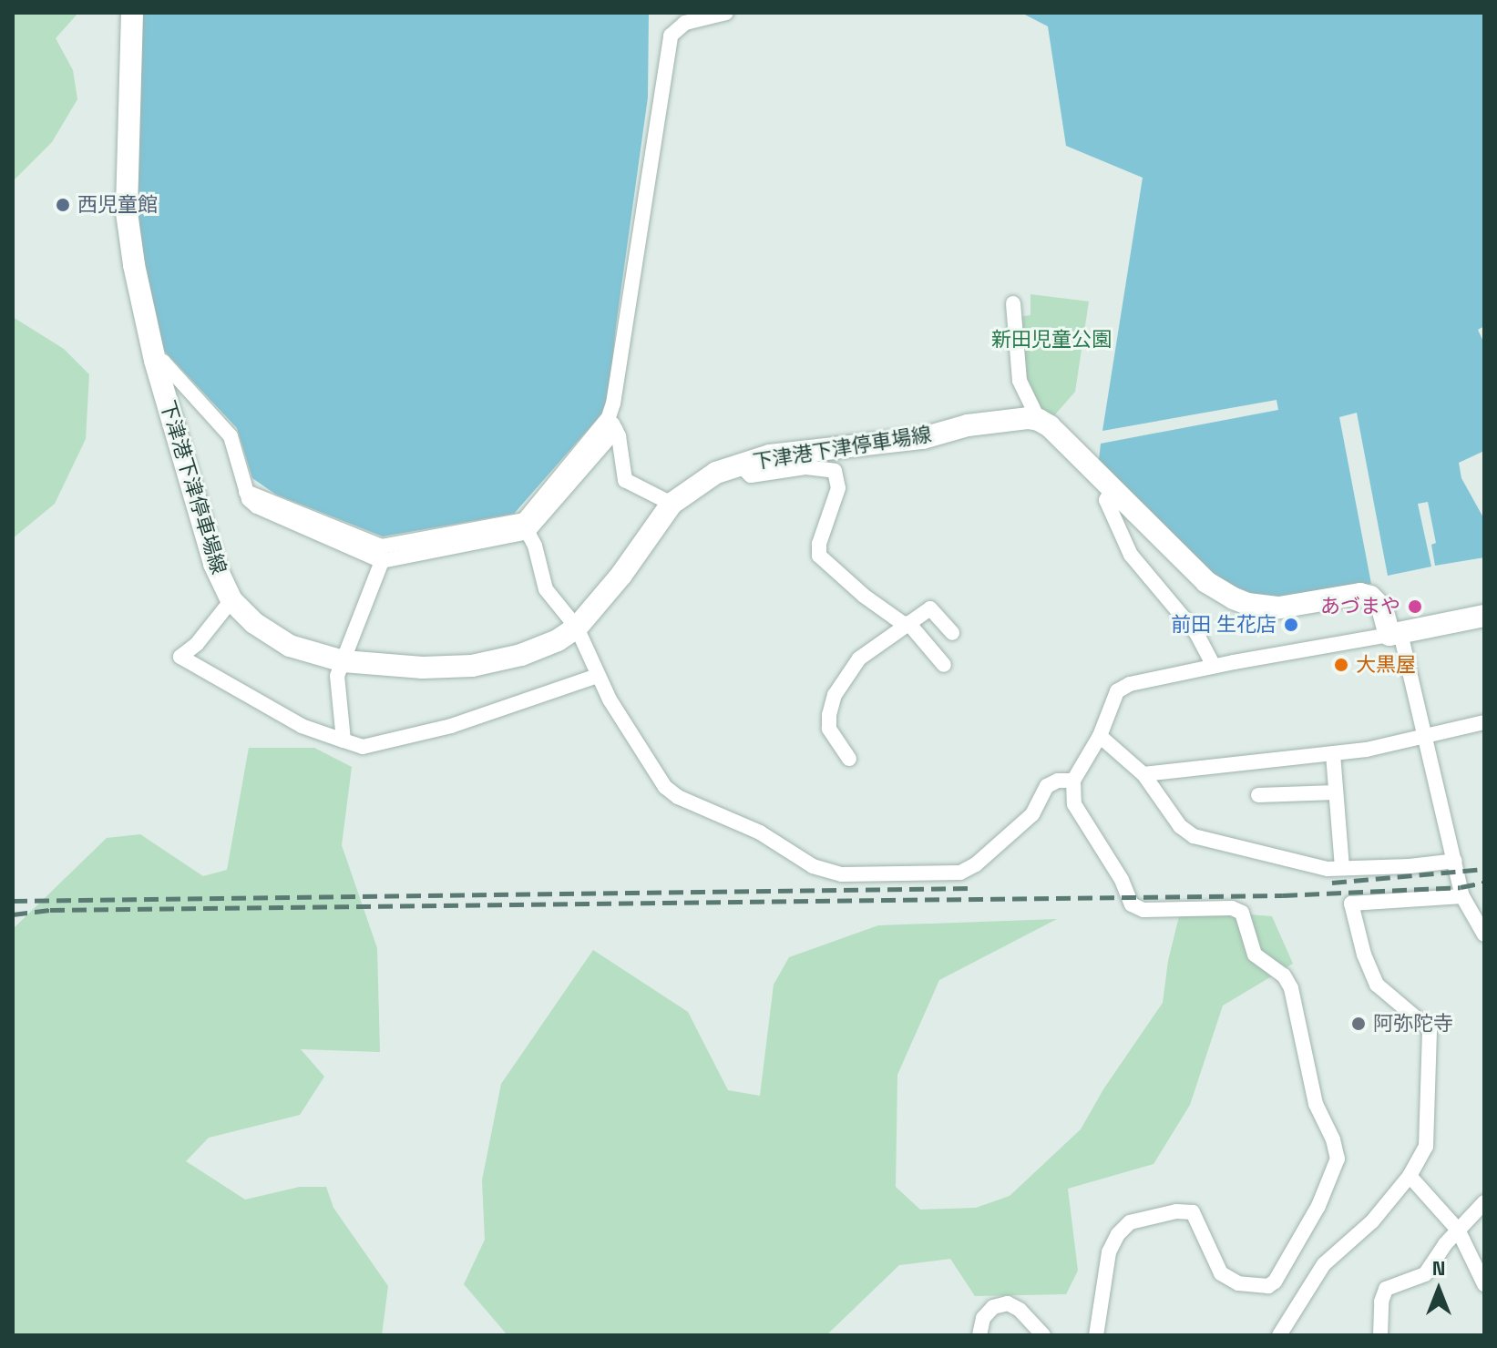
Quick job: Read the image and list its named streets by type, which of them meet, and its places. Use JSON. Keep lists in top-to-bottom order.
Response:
{
  "streets": {
    "main road": ["下津港下津停車場線"]
  },
  "parks": ["新田児童公園"],
  "places": [
    "西児童館",
    "あづまや",
    "前田 生花店",
    "大黒屋",
    "阿弥陀寺"
  ],
  "north": "top"
}
